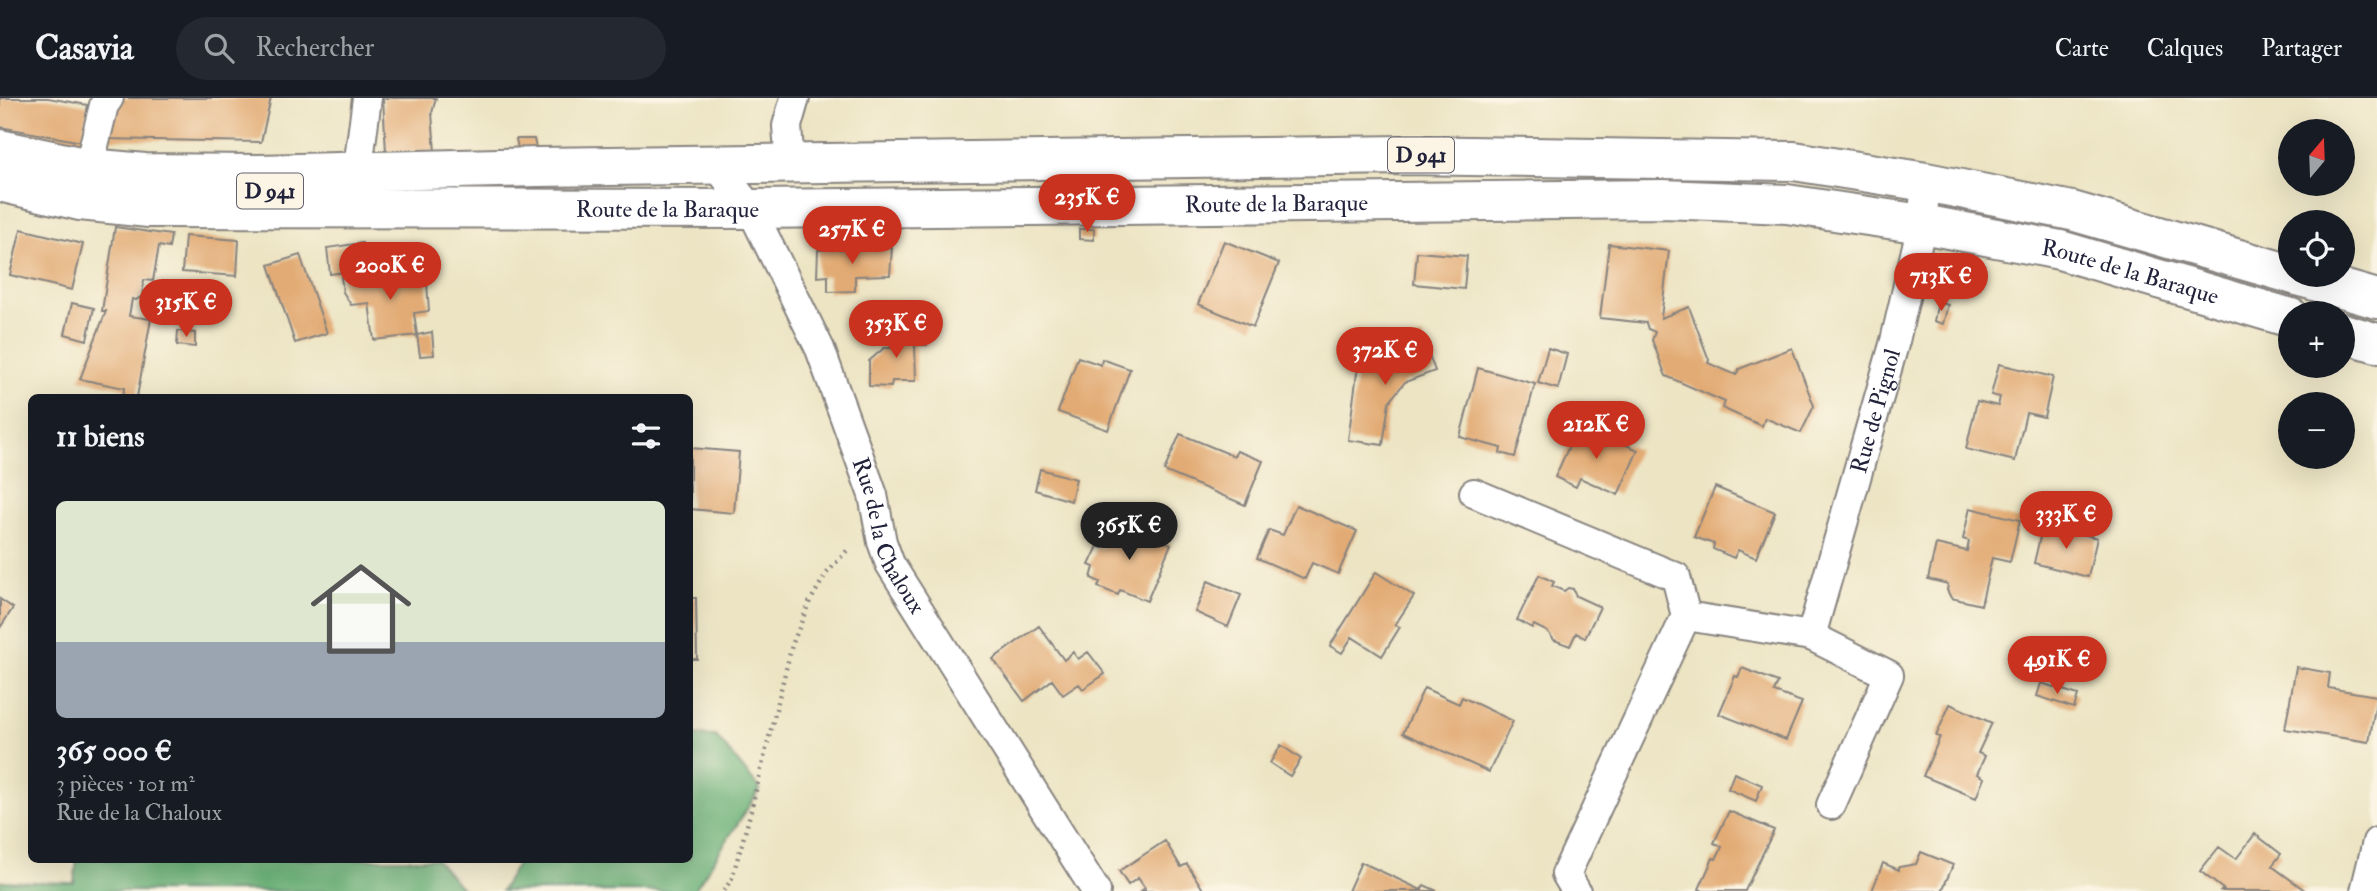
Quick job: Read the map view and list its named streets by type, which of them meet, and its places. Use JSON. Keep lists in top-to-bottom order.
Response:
{
  "streets": {
    "main road": ["D 941", "Route de la Baraque"],
    "street": ["Rue de Pignol", "Rue de la Chaloux"]
  },
  "crossings": [
    ["D 941", "Route de la Baraque"],
    ["Route de la Baraque", "Rue de Pignol"],
    ["Route de la Baraque", "Rue de la Chaloux"]
  ],
  "north": "top",
  "page": {
    "header": "Casavia",
    "search": "Rechercher",
    "nav": ["Carte", "Calques", "Partager"],
    "map_buttons": ["+", "−"],
    "price": [
      "235K €",
      "257K €",
      "200K €",
      "713K €",
      "315K €",
      "353K €",
      "372K €",
      "212K €",
      "333K €",
      "365K €",
      "491K €"
    ],
    "heading": "11 biens",
    "list": [
      {
        "name": "365 000 €",
        "note": "3 pièces · 101 m² · Rue de la Chaloux"
      }
    ]
  }
}
